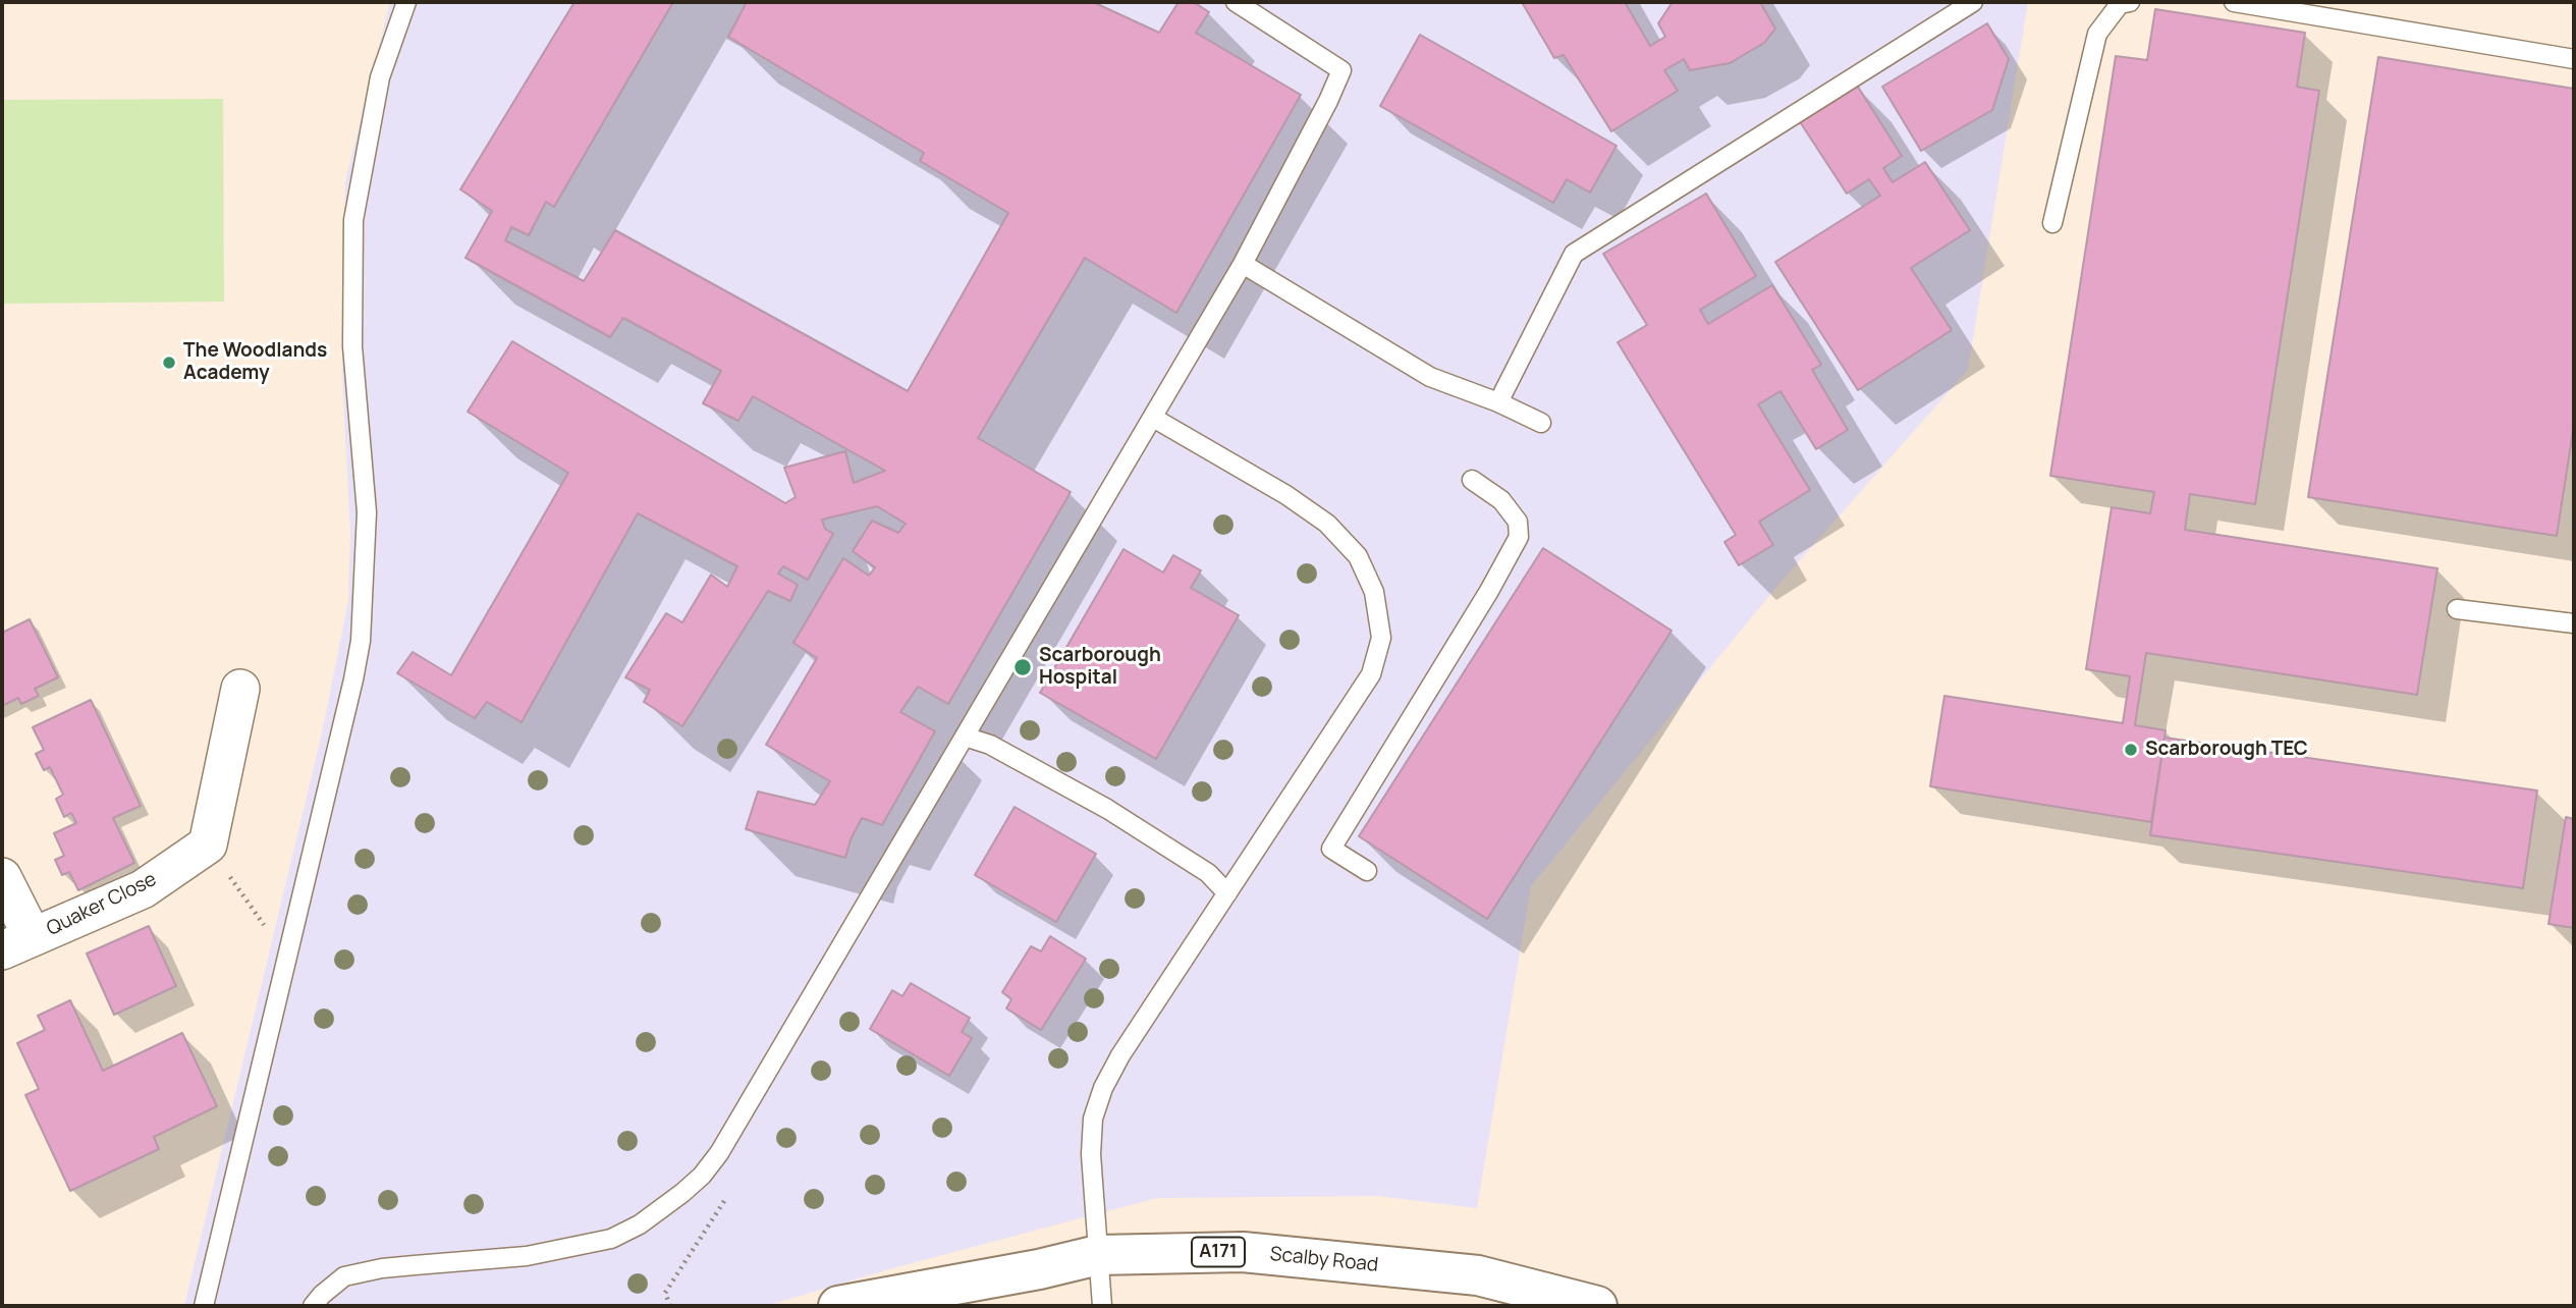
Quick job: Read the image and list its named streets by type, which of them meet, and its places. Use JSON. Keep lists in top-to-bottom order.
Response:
{
  "streets": {
    "highway": ["A171", "Scalby Road"],
    "street": ["Quaker Close"]
  },
  "places": ["The Woodlands Academy", "Scarborough Hospital", "Scarborough TEC"]
}
